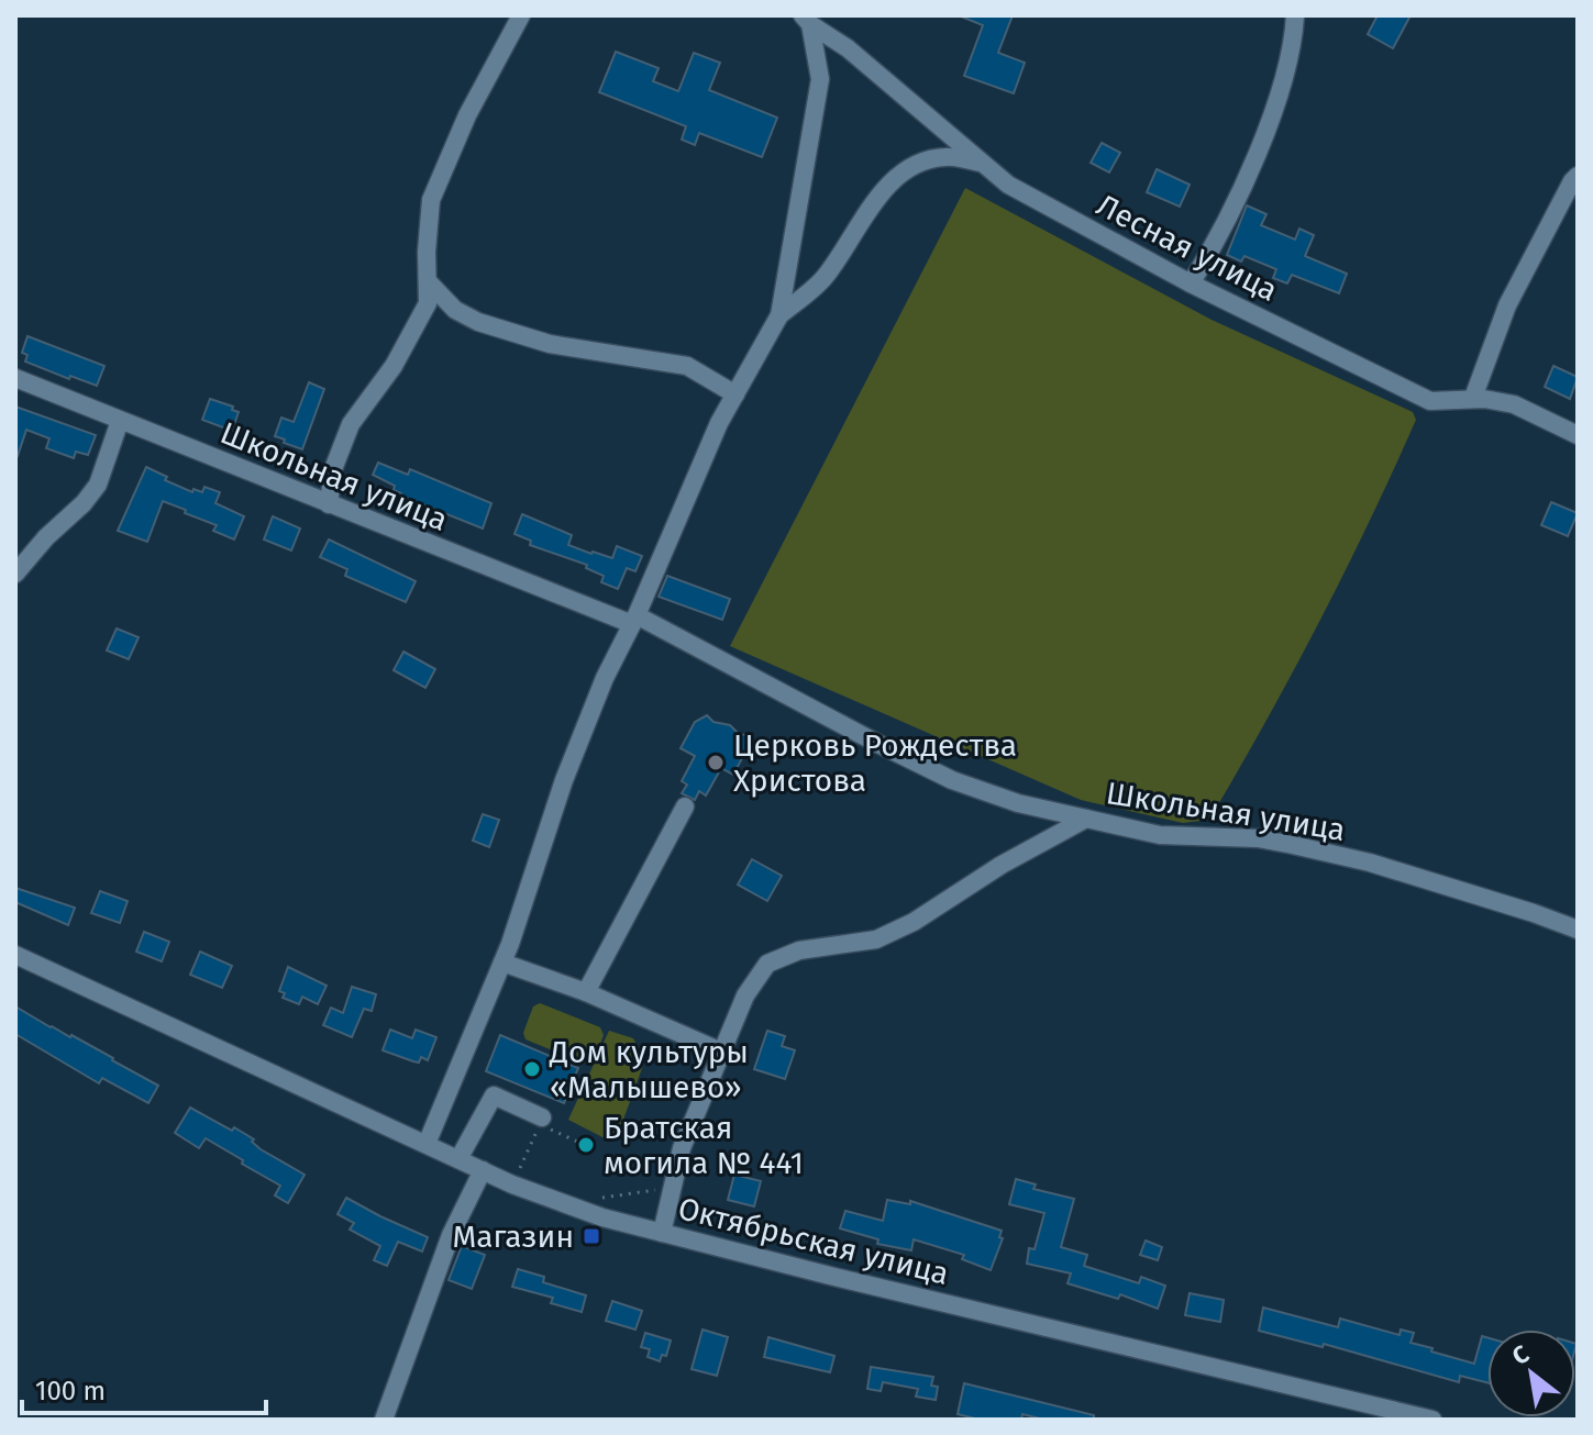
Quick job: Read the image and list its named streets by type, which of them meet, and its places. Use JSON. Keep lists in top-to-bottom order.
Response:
{
  "streets": {
    "street": ["Лесная улица", "Школьная улица", "Октябрьская улица"]
  },
  "places": {
    "other": ["Церковь Рождества Христова", "Дом культуры «Малышево»", "Братская могила № 441"],
    "transit": ["Магазин"]
  },
  "scale_bar": "100 m",
  "north": "top left"
}
